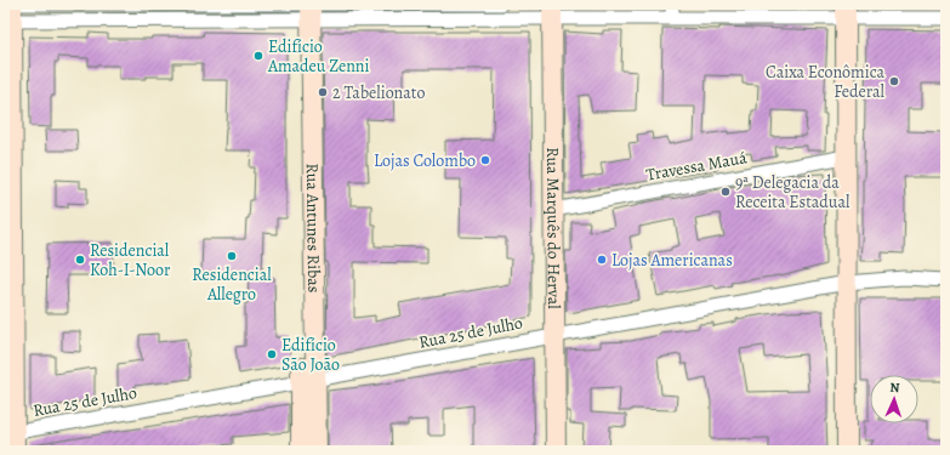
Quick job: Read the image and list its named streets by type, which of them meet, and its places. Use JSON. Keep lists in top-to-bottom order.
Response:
{
  "streets": {
    "street": [
      "Travessa Mauá",
      "Rua Marquês do Herval",
      "Rua Antunes Ribas",
      "Rua 25 de Julho"
    ]
  },
  "crossings": [
    ["Travessa Mauá", "Rua Marquês do Herval"],
    ["Rua Marquês do Herval", "Rua 25 de Julho"],
    ["Rua Antunes Ribas", "Rua 25 de Julho"]
  ],
  "places": [
    "Edifício Amadeu Zenni",
    "Caixa Econômica Federal",
    "2 Tabelionato",
    "Lojas Colombo",
    "9ª Delegacia da Receita Estadual",
    "Residencial Allegro",
    "Residencial Koh-I-Noor",
    "Lojas Americanas",
    "Edifício São João"
  ],
  "north": "top"
}
